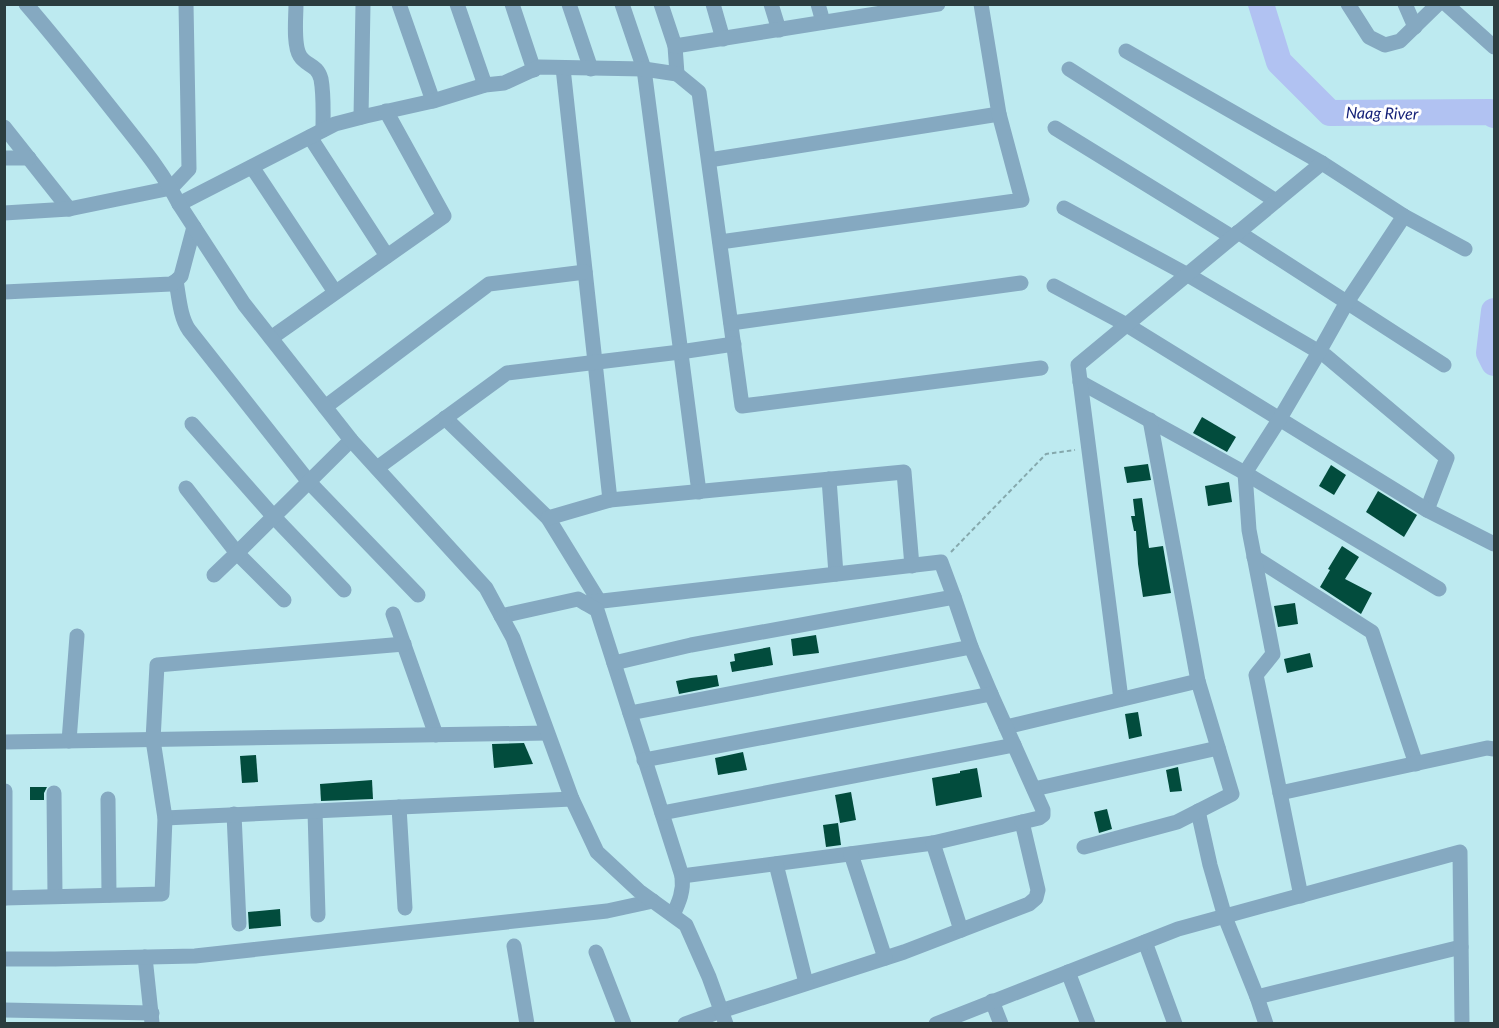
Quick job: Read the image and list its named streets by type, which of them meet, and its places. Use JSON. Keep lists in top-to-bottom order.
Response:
{
  "water": ["Naag River"]
}
